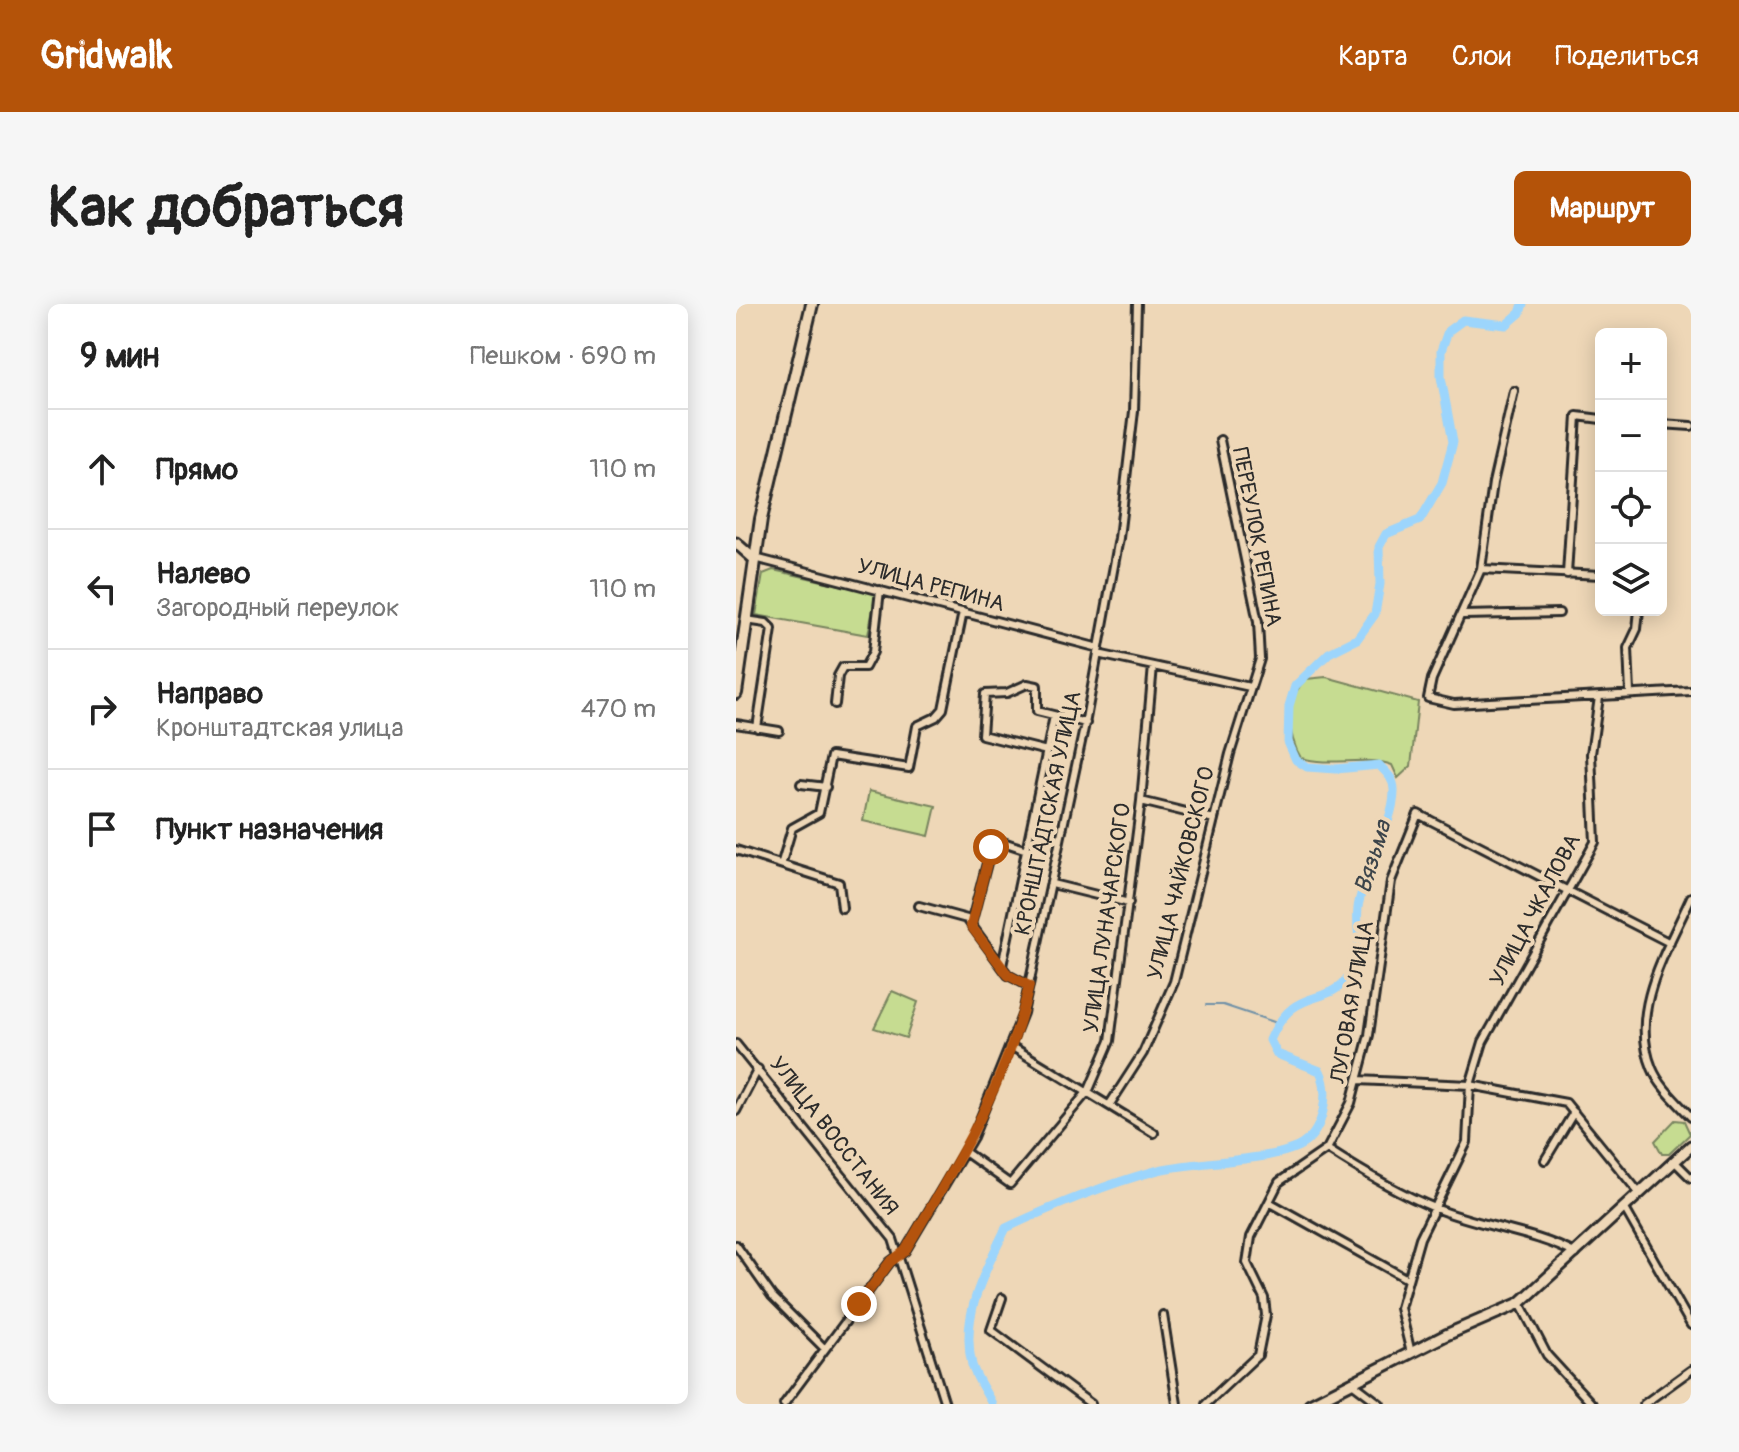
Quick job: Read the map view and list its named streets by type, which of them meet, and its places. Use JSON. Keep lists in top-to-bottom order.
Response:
{
  "streets": {
    "street": [
      "ПЕРЕУЛОК РЕПИНА",
      "УЛИЦА РЕПИНА",
      "КРОНШТАДТСКАЯ УЛИЦА",
      "УЛИЦА ЧАЙКОВСКОГО",
      "УЛИЦА ЧКАЛОВА",
      "УЛИЦА ЛУНАЧАРСКОГО",
      "ЛУГОВАЯ УЛИЦА",
      "УЛИЦА ВОССТАНИЯ"
    ]
  },
  "crossings": [
    ["ПЕРЕУЛОК РЕПИНА", "УЛИЦА РЕПИНА"],
    ["ПЕРЕУЛОК РЕПИНА", "УЛИЦА ЧАЙКОВСКОГО"],
    ["УЛИЦА РЕПИНА", "КРОНШТАДТСКАЯ УЛИЦА"],
    ["УЛИЦА РЕПИНА", "УЛИЦА ЧАЙКОВСКОГО"],
    ["УЛИЦА РЕПИНА", "УЛИЦА ЛУНАЧАРСКОГО"],
    ["КРОНШТАДТСКАЯ УЛИЦА", "УЛИЦА ЛУНАЧАРСКОГО"],
    ["КРОНШТАДТСКАЯ УЛИЦА", "УЛИЦА ВОССТАНИЯ"],
    ["УЛИЦА ЧКАЛОВА", "ЛУГОВАЯ УЛИЦА"]
  ],
  "water": ["Вязьма"],
  "page": {
    "header": "Gridwalk",
    "nav": ["Карта", "Слои", "Поделиться"],
    "buttons": "Маршрут",
    "title": "Как добраться",
    "heading": ["9 мин", "Пешком · 690 m"],
    "map_buttons": ["+", "−"],
    "list": [
      ["Прямо", "110 m"],
      ["Налево", "Загородный переулок", "110 m"],
      ["Направо", "Кронштадтская улица", "470 m"],
      "Пункт назначения"
    ]
  }
}
